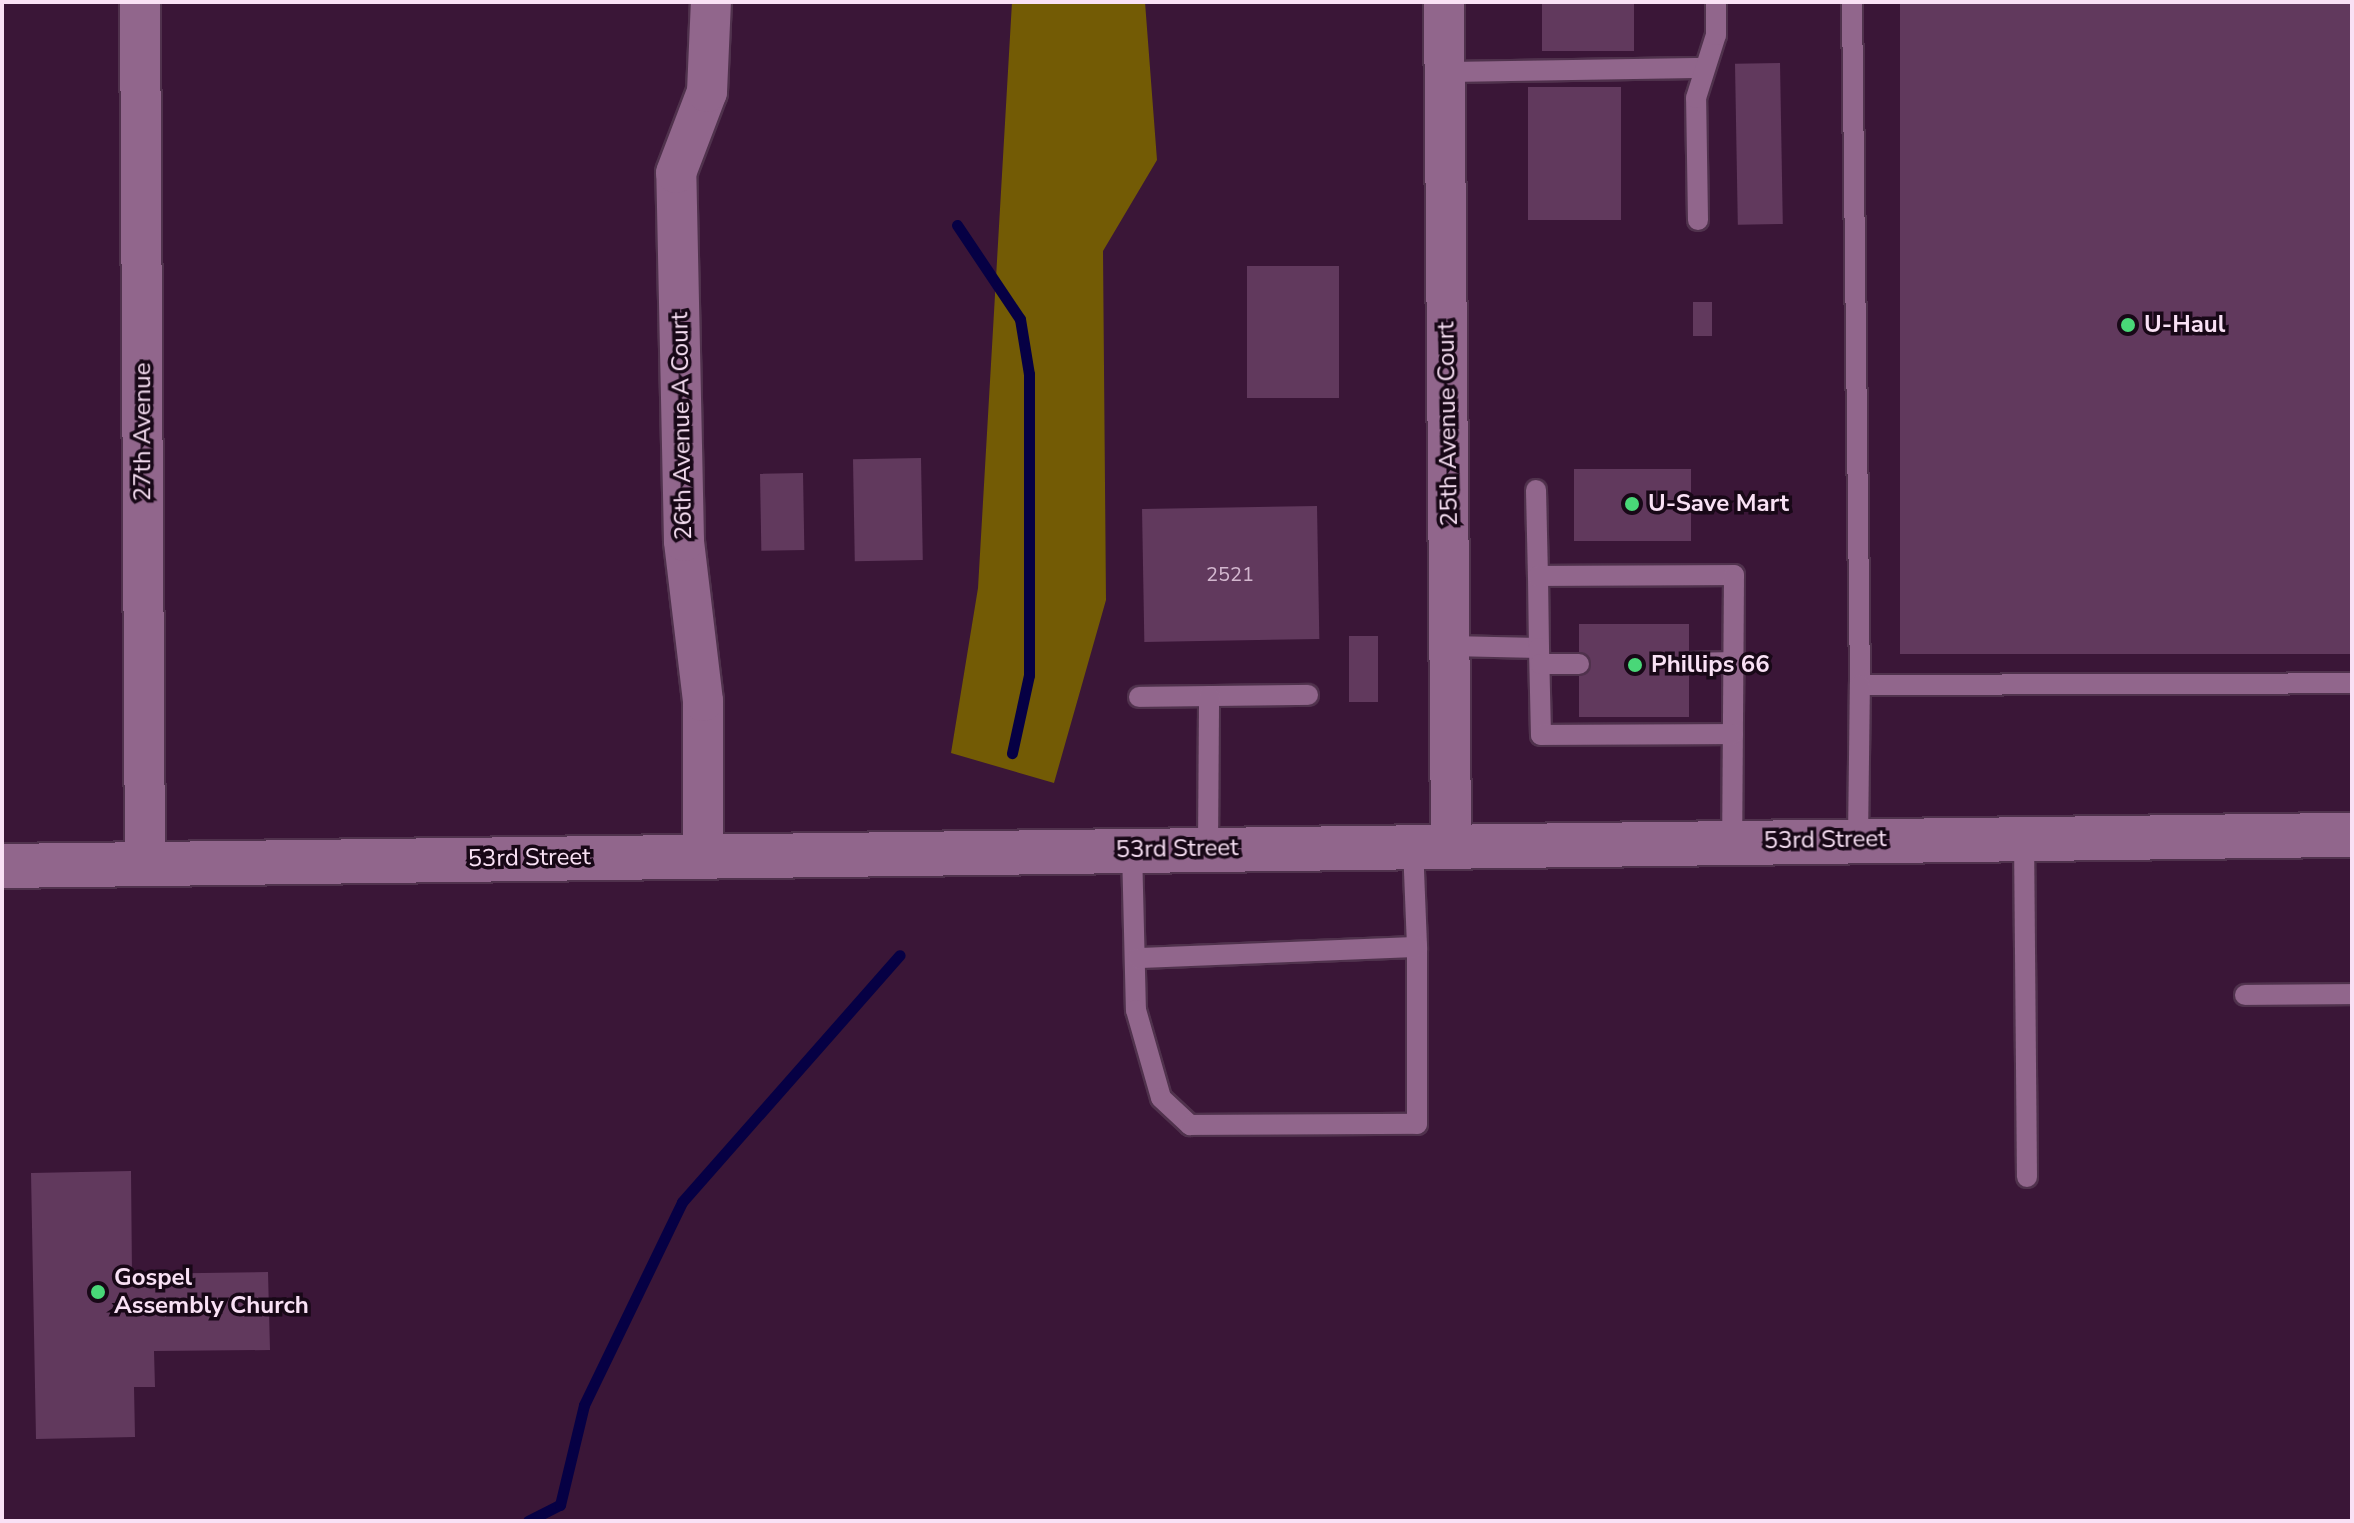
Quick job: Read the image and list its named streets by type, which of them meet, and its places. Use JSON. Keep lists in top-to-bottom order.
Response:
{
  "streets": {
    "street": [
      "25th Avenue Court",
      "26th Avenue A Court",
      "27th Avenue",
      "53rd Street"
    ]
  },
  "crossings": [
    ["25th Avenue Court", "53rd Street"],
    ["26th Avenue A Court", "53rd Street"],
    ["27th Avenue", "53rd Street"]
  ],
  "places": [
    "U-Haul",
    "U-Save Mart",
    "Phillips 66",
    "Gospel Assembly Church"
  ],
  "house_numbers": ["2521"]
}
